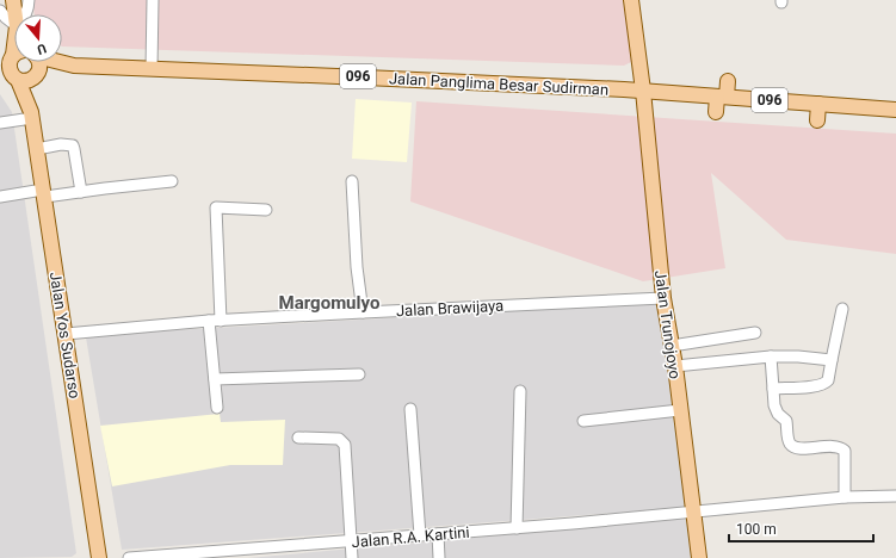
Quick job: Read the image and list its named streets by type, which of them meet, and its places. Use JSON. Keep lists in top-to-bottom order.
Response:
{
  "streets": {
    "main road": [
      "096",
      "Jalan Panglima Besar Sudirman",
      "Jalan Trunojoyo",
      "Jalan Yos Sudarso"
    ],
    "street": ["Jalan Brawijaya", "Jalan R.A. Kartini"]
  },
  "crossings": [
    ["Jalan Panglima Besar Sudirman", "Jalan Trunojoyo"],
    ["Jalan Panglima Besar Sudirman", "Jalan Yos Sudarso"],
    ["Jalan Brawijaya", "Jalan Trunojoyo"],
    ["Jalan Brawijaya", "Jalan Yos Sudarso"],
    ["Jalan Trunojoyo", "Jalan R.A. Kartini"]
  ],
  "districts": ["Margomulyo"],
  "scale_bar": "100 m",
  "north": "bottom"
}
